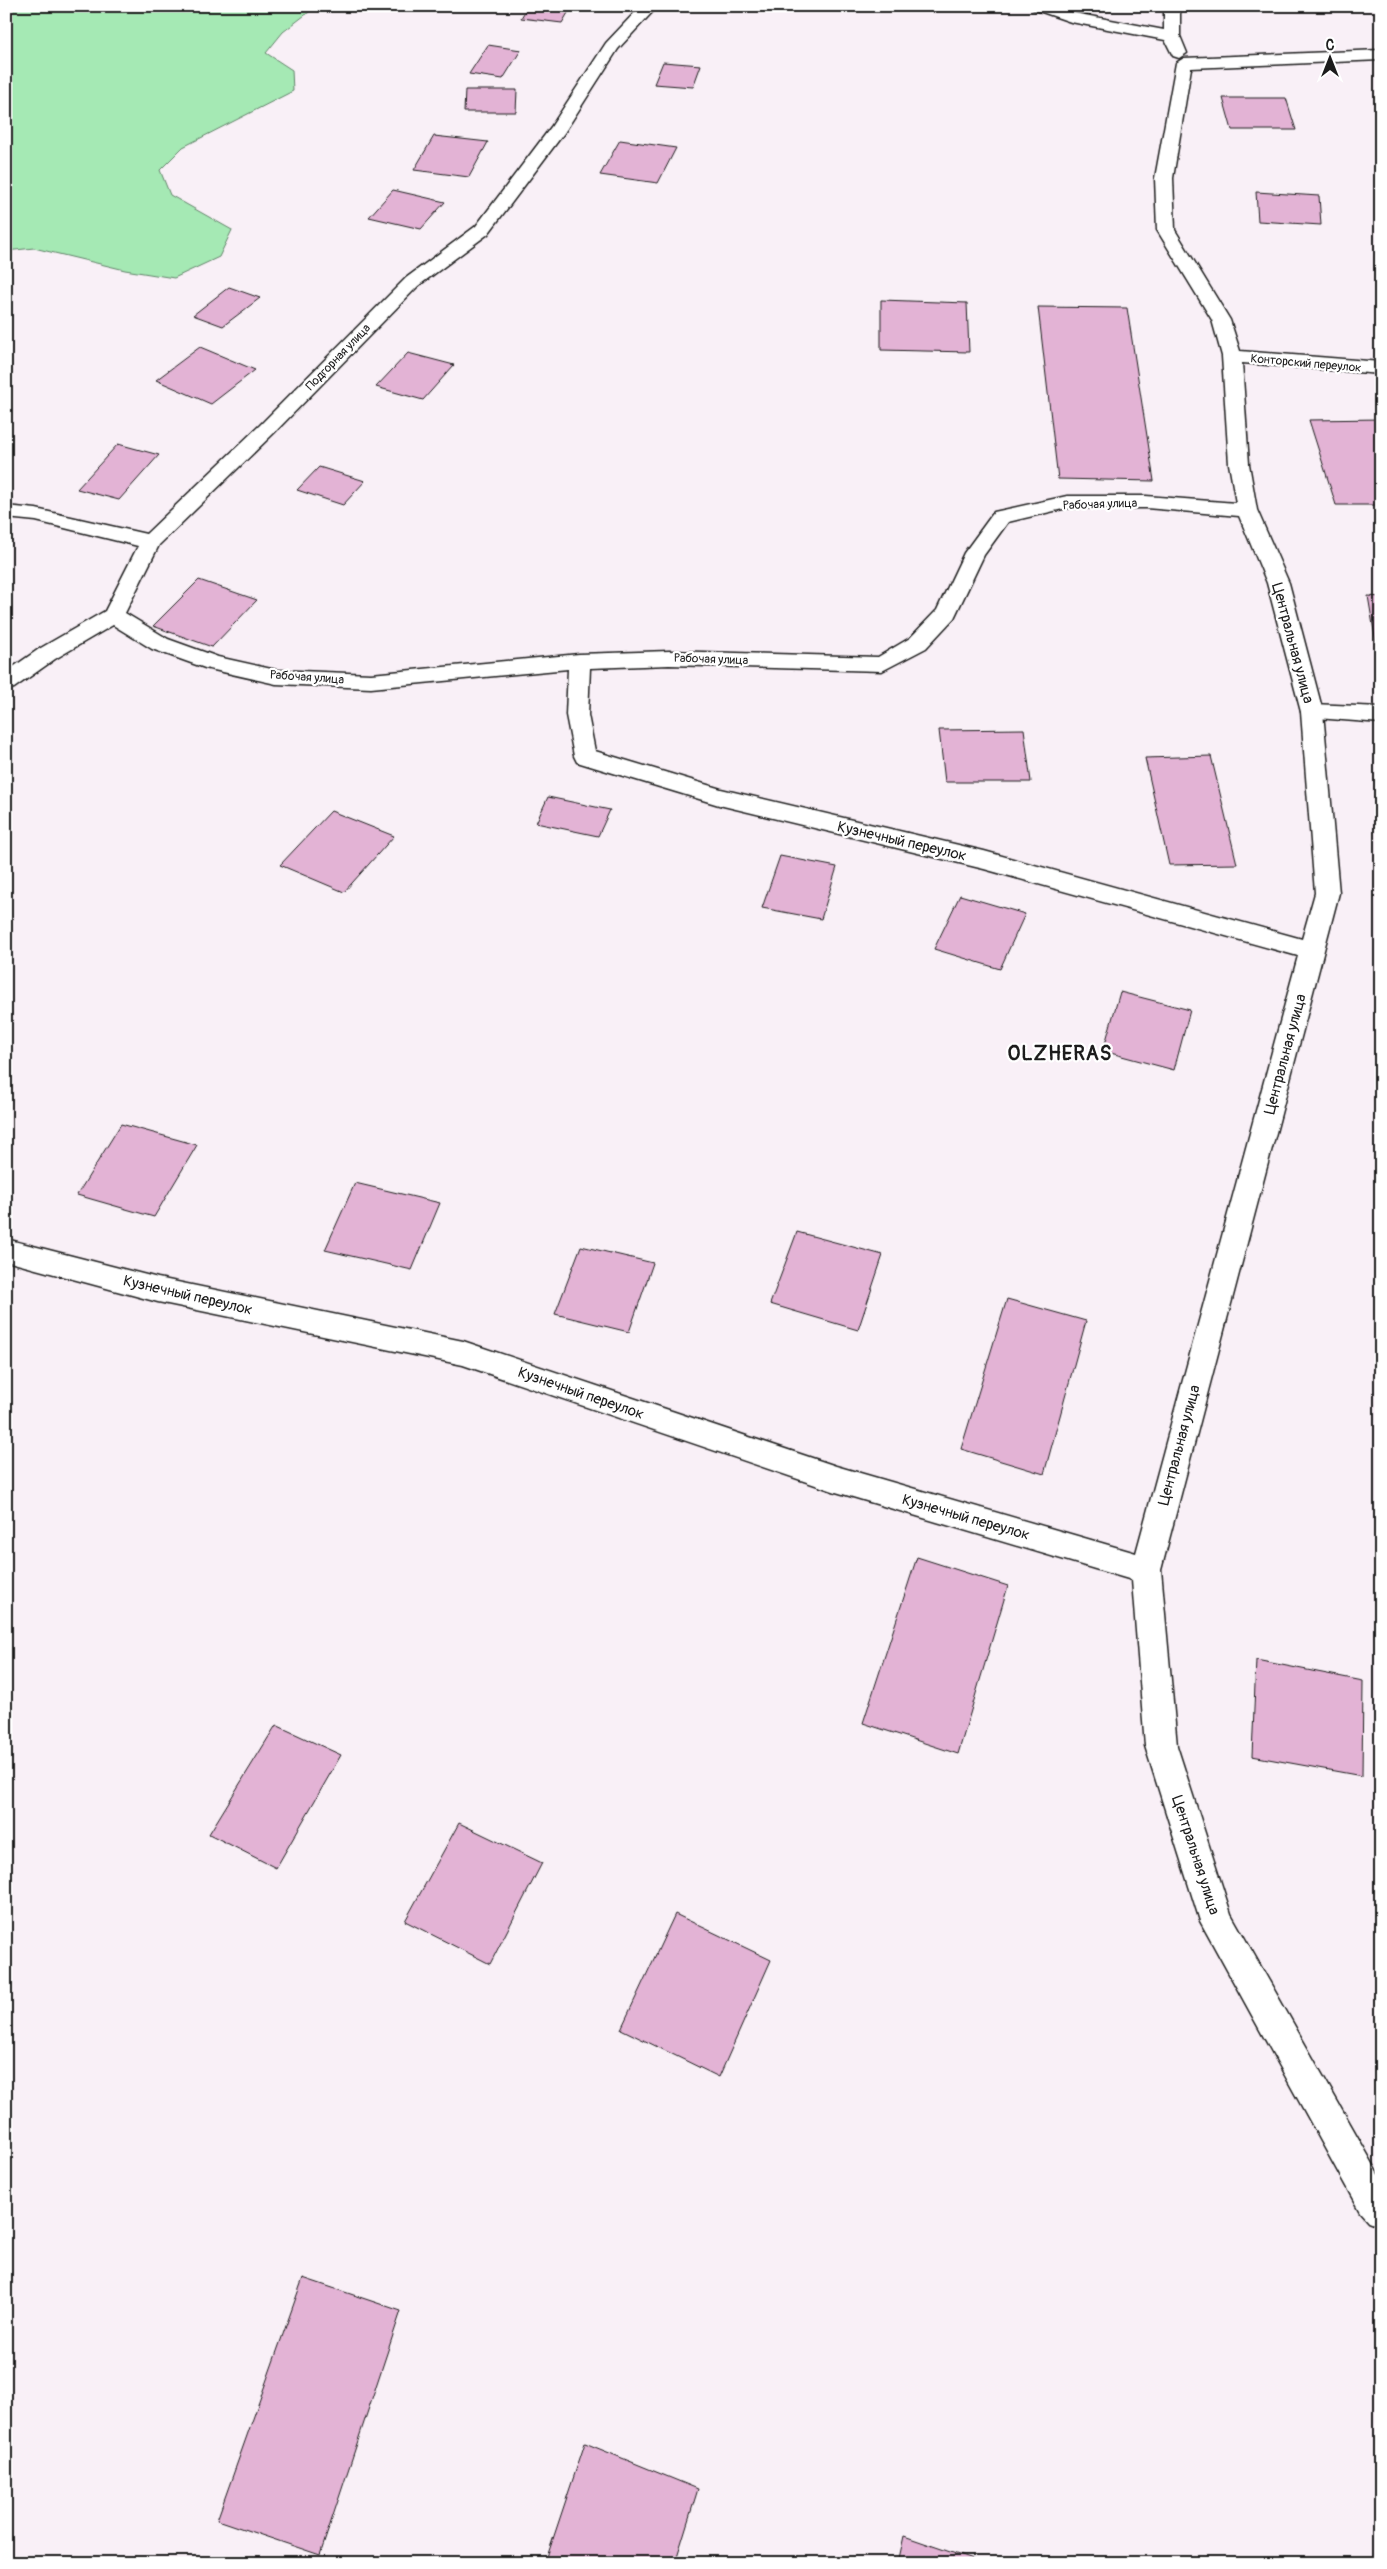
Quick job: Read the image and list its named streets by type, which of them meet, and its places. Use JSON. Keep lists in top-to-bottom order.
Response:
{
  "streets": {
    "street": [
      "Подгорная улица",
      "Конторский переулок",
      "Рабочая улица",
      "Центральная улица",
      "Кузнечный переулок"
    ]
  },
  "crossings": [
    ["Подгорная улица", "Рабочая улица"],
    ["Конторский переулок", "Центральная улица"],
    ["Рабочая улица", "Центральная улица"],
    ["Рабочая улица", "Кузнечный переулок"],
    ["Центральная улица", "Кузнечный переулок"]
  ],
  "districts": ["OLZHERAS"],
  "north": "top"
}
